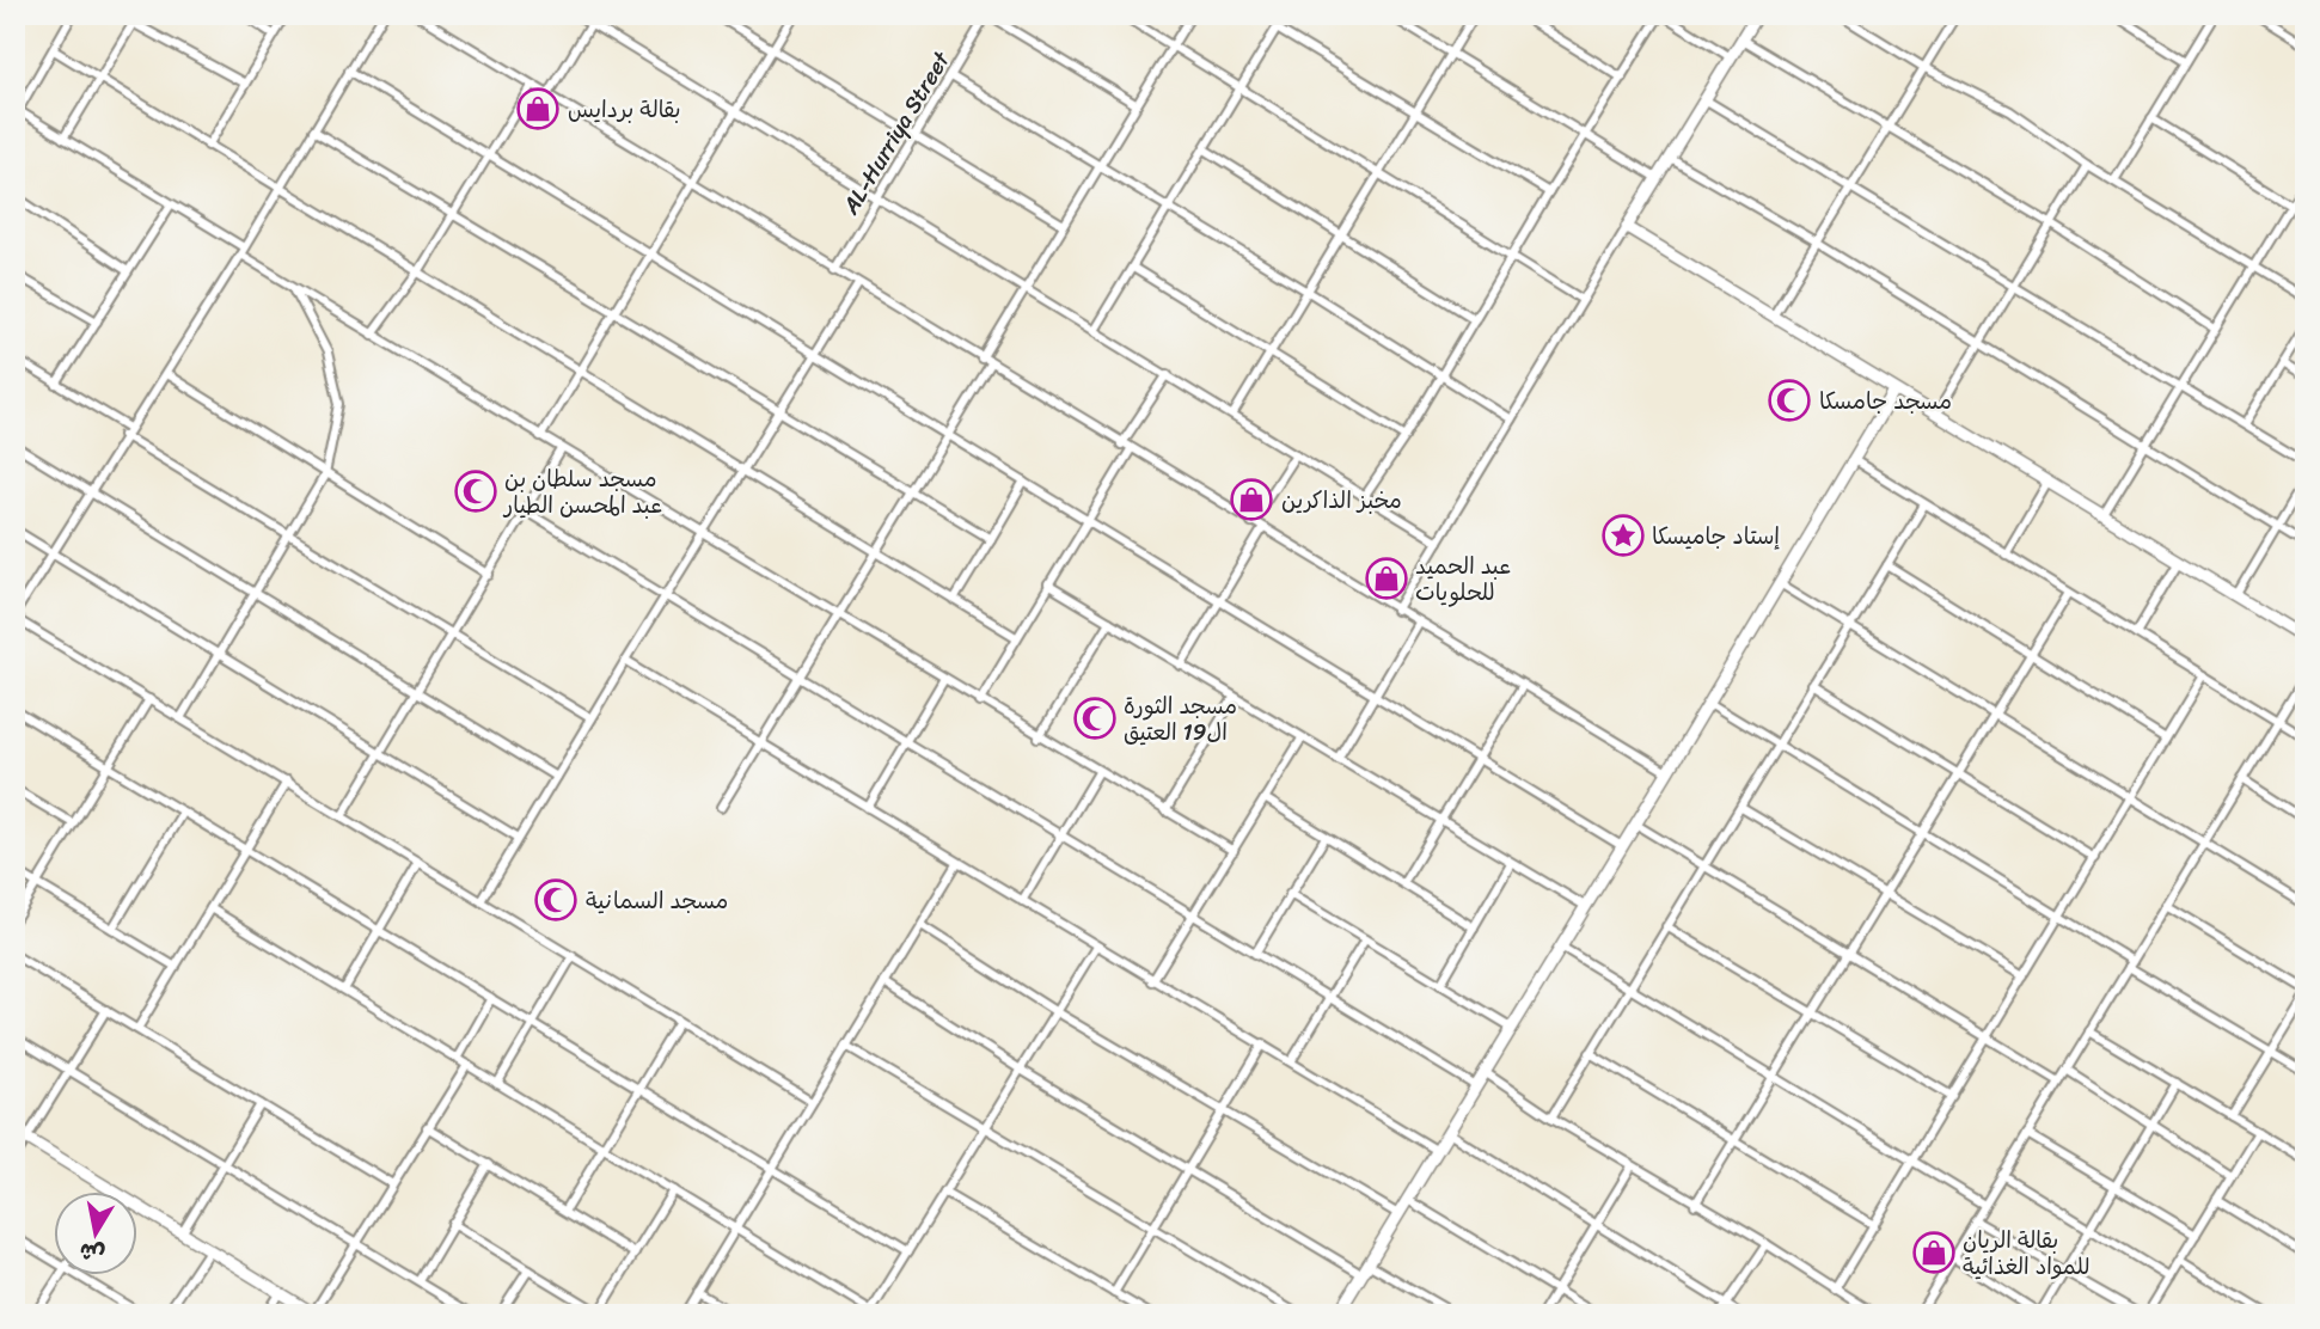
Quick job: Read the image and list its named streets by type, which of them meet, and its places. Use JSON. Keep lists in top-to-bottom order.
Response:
{
  "streets": {
    "street": ["AL-Hurriya Street"]
  },
  "places": {
    "shop": [
      "بقالة بردايس",
      "مخبز الذاكرين",
      "عبد الحميد للحلويات",
      "بقالة الريان للمواد الغذائية"
    ],
    "mosque": [
      "مسجد جامسكا",
      "مسجد سلطان بن عبد المحسن الطيار",
      "مسجد الثورة ال19 العتيق",
      "مسجد السمانية"
    ],
    "place": ["إستاد جاميسكا"]
  },
  "north": "bottom"
}
